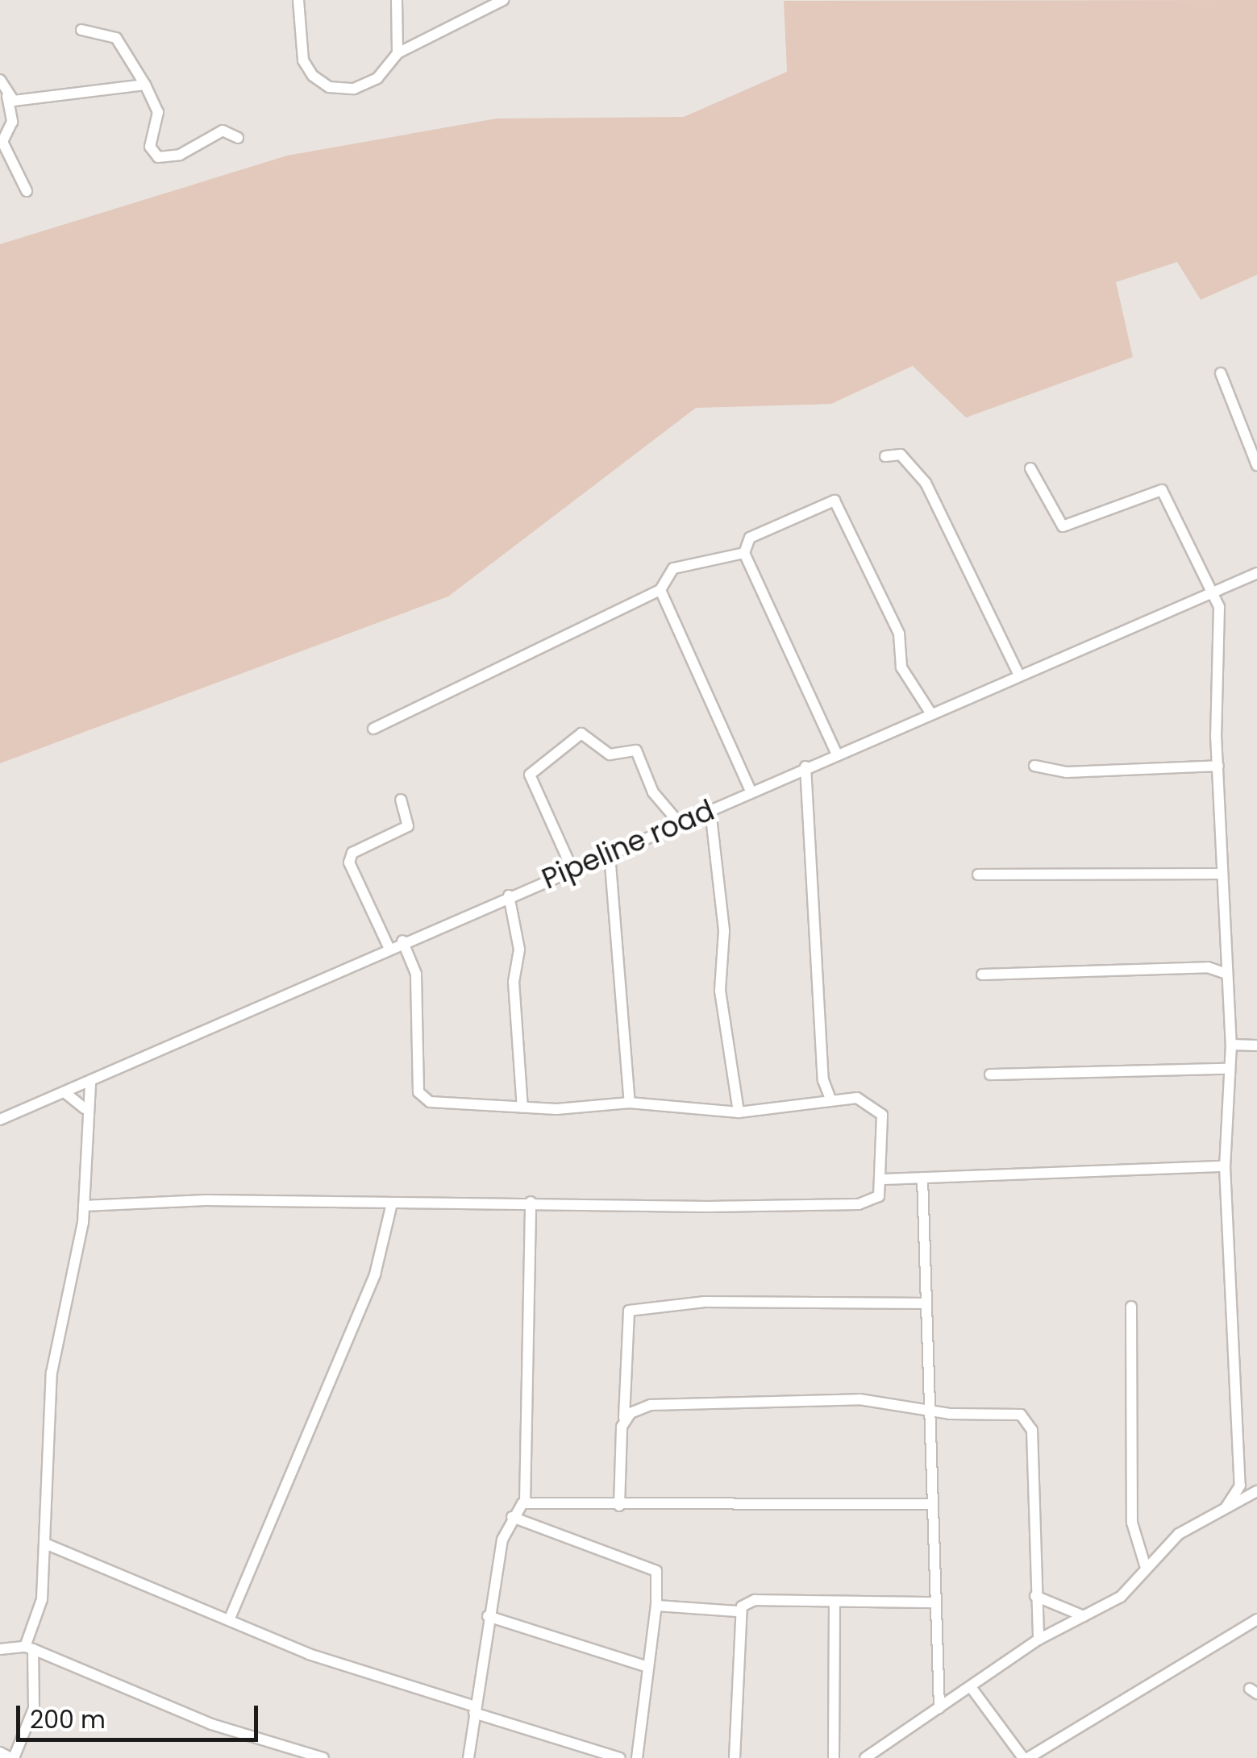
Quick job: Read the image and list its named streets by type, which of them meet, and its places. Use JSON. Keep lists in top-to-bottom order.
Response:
{
  "streets": {
    "street": ["Pipeline road"]
  },
  "scale_bar": "200 m"
}
